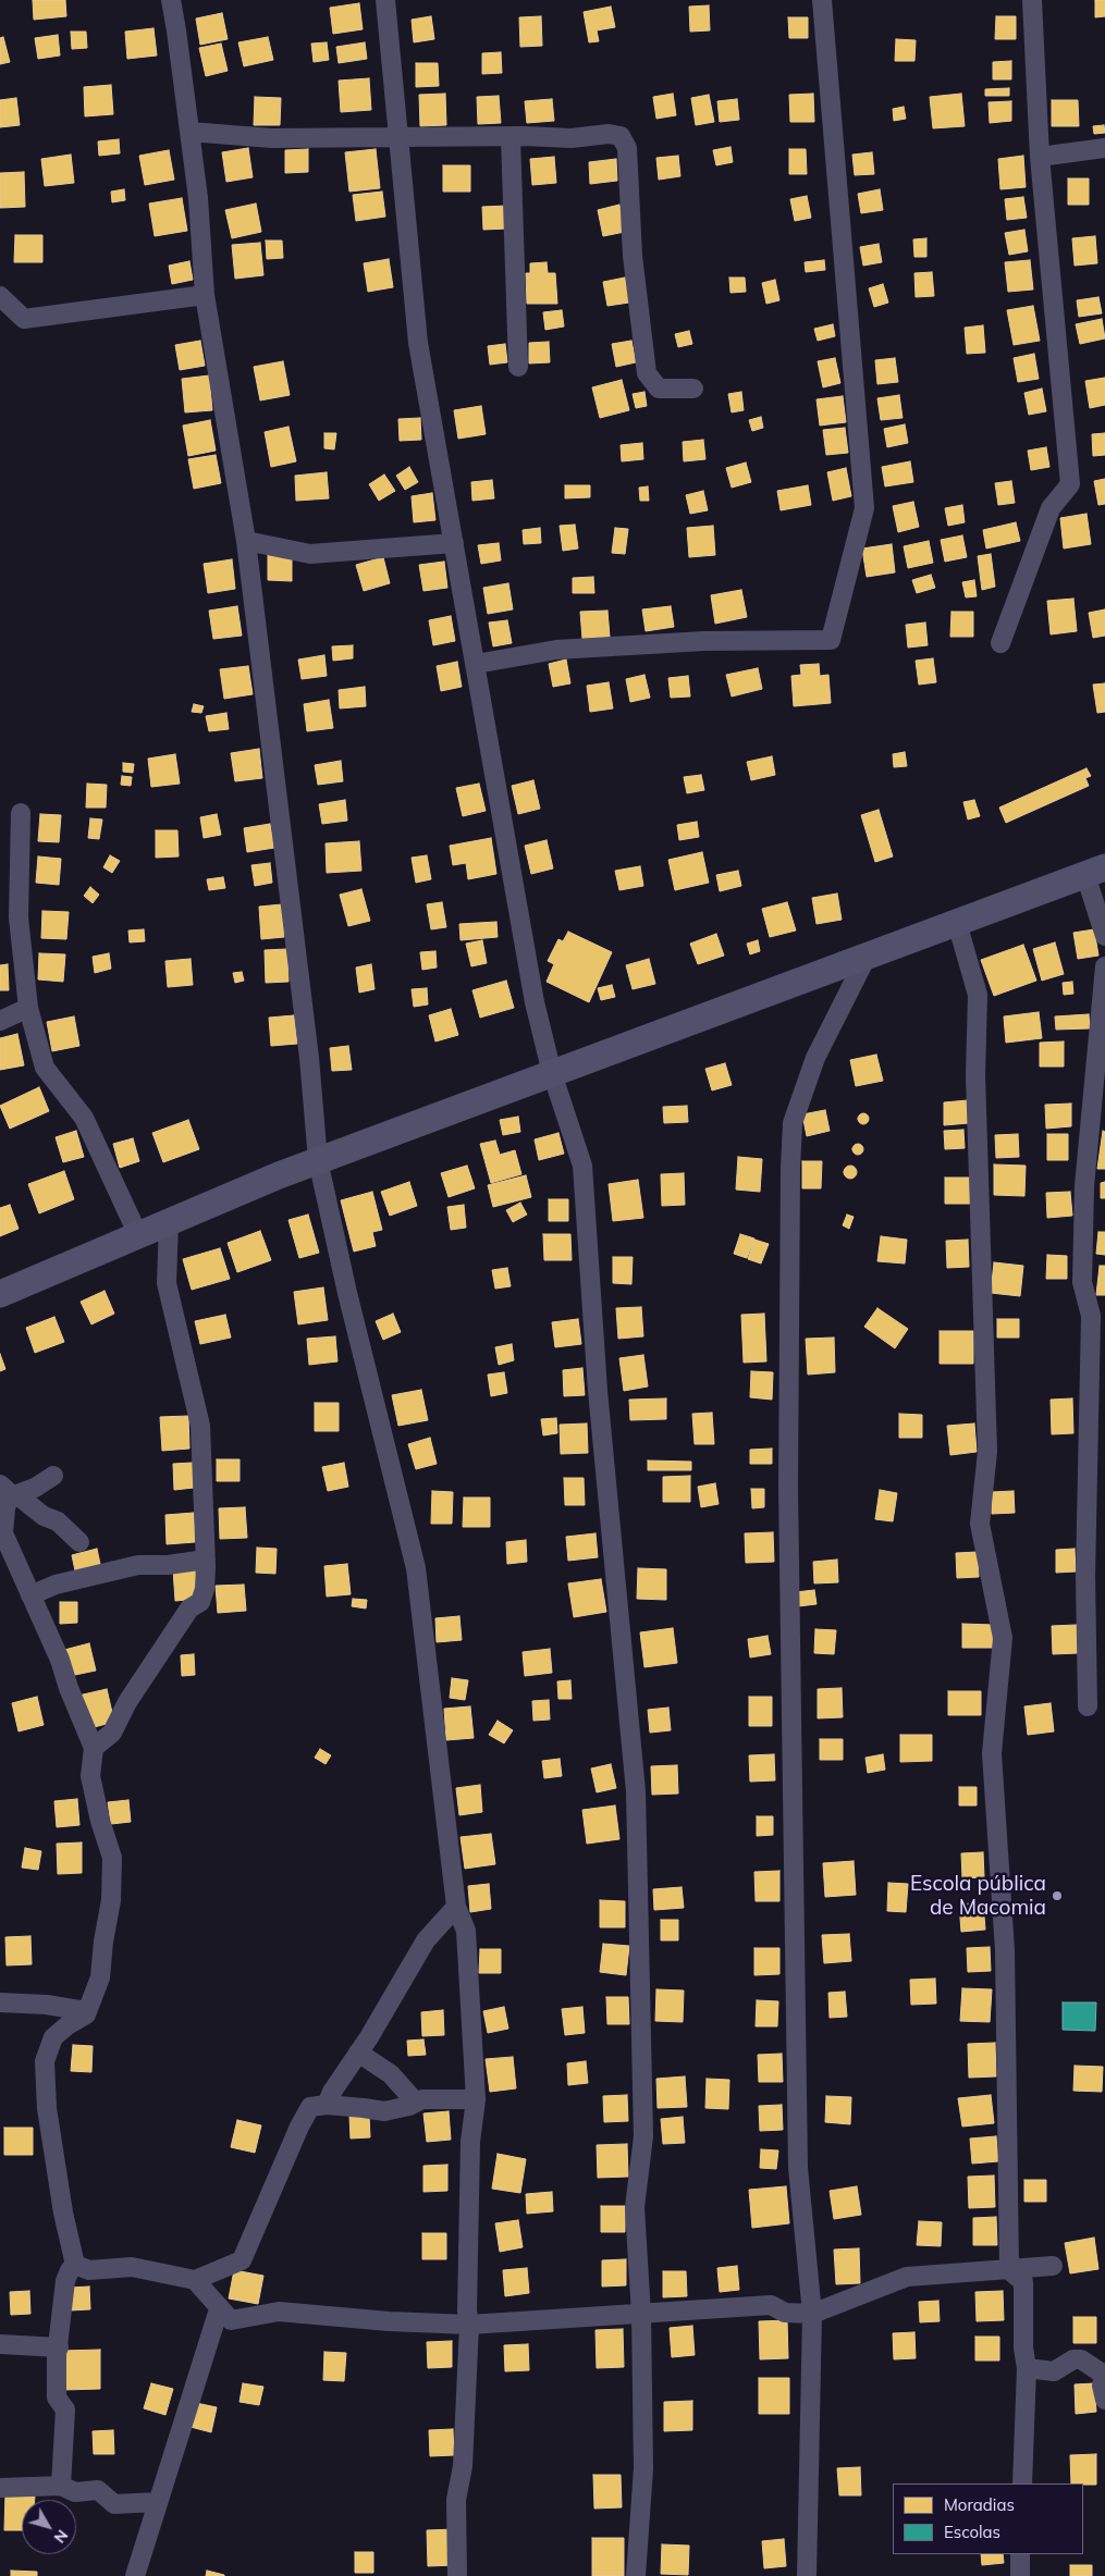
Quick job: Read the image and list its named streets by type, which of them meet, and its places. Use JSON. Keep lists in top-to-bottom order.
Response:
{
  "places": ["Escola pública de Macomia"],
  "legend": ["Moradias", "Escolas"],
  "north": "bottom right"
}
